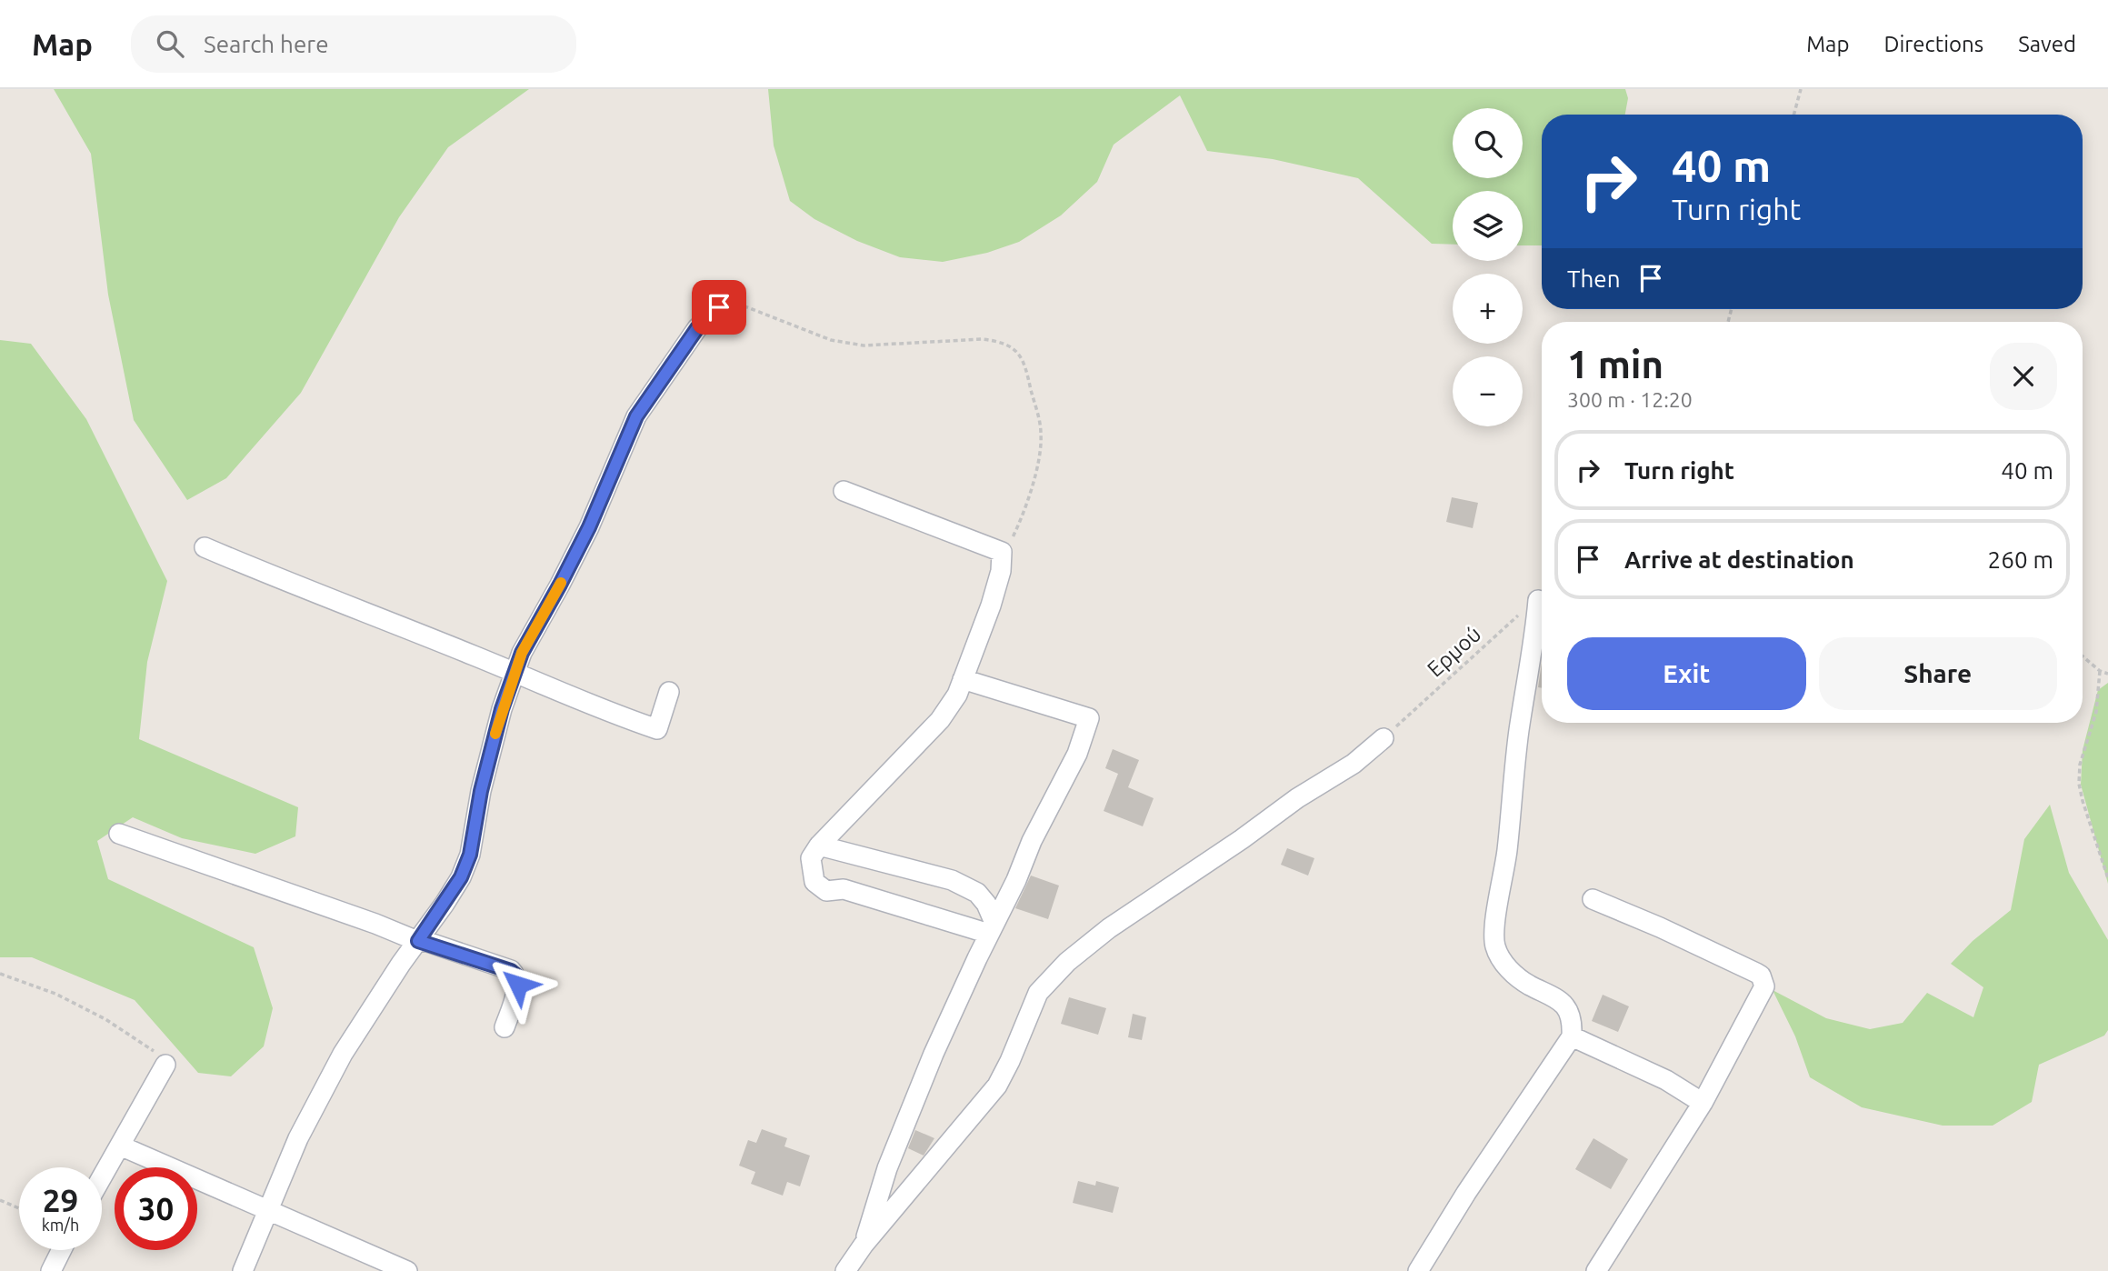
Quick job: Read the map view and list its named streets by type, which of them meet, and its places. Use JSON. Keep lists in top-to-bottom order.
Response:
{
  "streets": {
    "path": ["Ερμού"]
  },
  "page": {
    "header": "Map",
    "search": "Search here",
    "nav": ["Map", "Directions", "Saved"],
    "map_buttons": ["+", "−"],
    "turn": ["40 m", "Turn right"],
    "then": "Then",
    "heading": ["1 min", "300 m · 12:20"],
    "list": [
      {
        "name": "Turn right",
        "value": "40 m"
      },
      {
        "name": "Arrive at destination",
        "value": "260 m"
      }
    ],
    "buttons": ["Exit", "Share"],
    "speed": "29 km/h",
    "limit": "30"
  }
}
